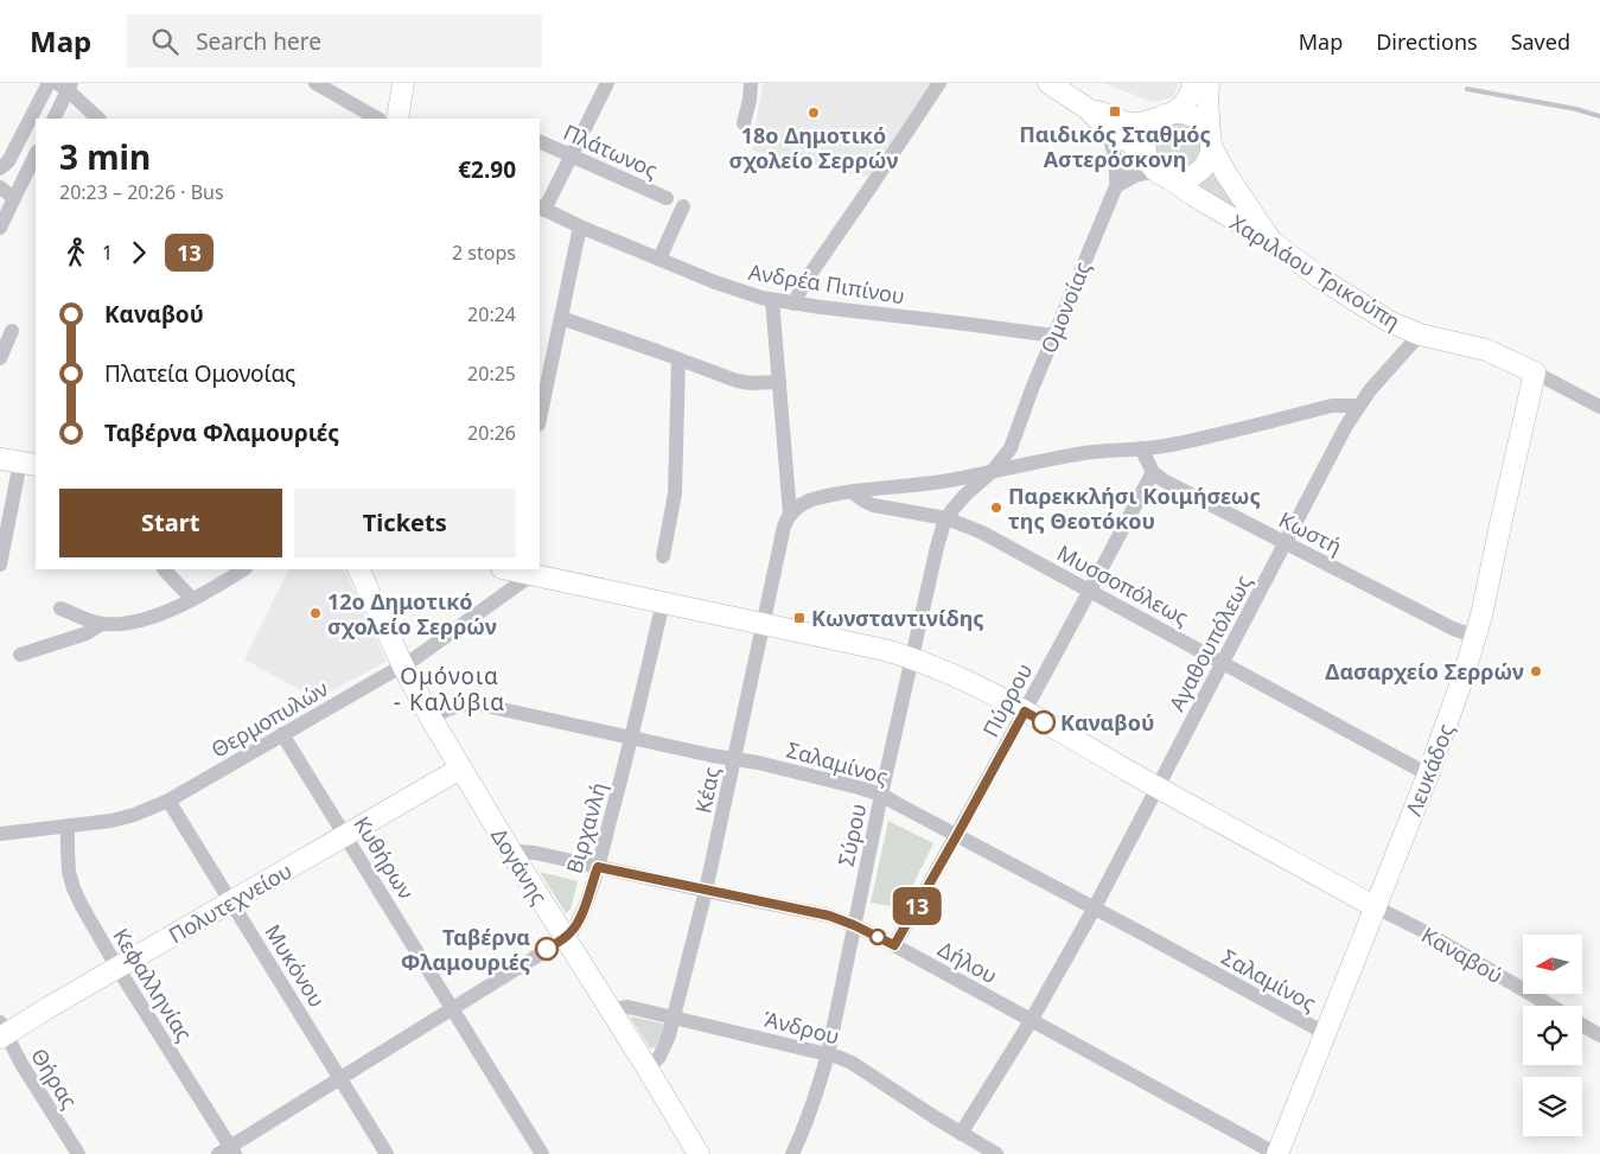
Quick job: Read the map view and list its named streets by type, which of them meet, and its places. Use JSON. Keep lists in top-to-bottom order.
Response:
{
  "streets": {
    "street": [
      "Πλάτωνος",
      "Χαριλάου Τρικούπη",
      "Ανδρέα Πιπίνου",
      "Ομονοίας",
      "Κωστή",
      "Μυσσοπόλεως",
      "Αγαθουπόλεως",
      "Πύρρου",
      "Θερμοπυλών",
      "Σαλαμίνος",
      "Λευκάδος",
      "Κέας",
      "Βιρχανλή",
      "Σύρου",
      "Κυθήρων",
      "Δογάνης",
      "Πολυτεχνείου",
      "Καναβού",
      "Δήλου",
      "Μυκόνου",
      "Κεφαλληνίας",
      "Άνδρου",
      "Θήρας"
    ]
  },
  "crossings": [
    ["Χαριλάου Τρικούπη", "Ομονοίας"],
    ["Χαριλάου Τρικούπη", "Αγαθουπόλεως"],
    ["Χαριλάου Τρικούπη", "Λευκάδος"],
    ["Ανδρέα Πιπίνου", "Ομονοίας"],
    ["Ομονοίας", "Σύρου"],
    ["Κωστή", "Αγαθουπόλεως"],
    ["Κωστή", "Πύρρου"],
    ["Κωστή", "Λευκάδος"],
    ["Μυσσοπόλεως", "Αγαθουπόλεως"],
    ["Μυσσοπόλεως", "Πύρρου"],
    ["Μυσσοπόλεως", "Λευκάδος"],
    ["Μυσσοπόλεως", "Σύρου"],
    ["Αγαθουπόλεως", "Σαλαμίνος"],
    ["Αγαθουπόλεως", "Καναβού"],
    ["Αγαθουπόλεως", "Δήλου"],
    ["Αγαθουπόλεως", "Άνδρου"],
    ["Πύρρου", "Σαλαμίνος"],
    ["Πύρρου", "Καναβού"],
    ["Πύρρου", "Δήλου"],
    ["Θερμοπυλών", "Κυθήρων"],
    ["Θερμοπυλών", "Δογάνης"],
    ["Θερμοπυλών", "Καναβού"],
    ["Θερμοπυλών", "Μυκόνου"],
    ["Θερμοπυλών", "Κεφαλληνίας"],
    ["Σαλαμίνος", "Λευκάδος"],
    ["Σαλαμίνος", "Κέας"],
    ["Σαλαμίνος", "Βιρχανλή"],
    ["Σαλαμίνος", "Σύρου"],
    ["Σαλαμίνος", "Δογάνης"],
    ["Λευκάδος", "Καναβού"],
    ["Λευκάδος", "Δήλου"],
    ["Κέας", "Δογάνης"],
    ["Κέας", "Καναβού"],
    ["Κέας", "Δήλου"],
    ["Κέας", "Άνδρου"],
    ["Βιρχανλή", "Κυθήρων"],
    ["Βιρχανλή", "Δογάνης"],
    ["Βιρχανλή", "Καναβού"],
    ["Βιρχανλή", "Δήλου"],
    ["Βιρχανλή", "Μυκόνου"],
    ["Βιρχανλή", "Κεφαλληνίας"],
    ["Σύρου", "Καναβού"],
    ["Σύρου", "Δήλου"],
    ["Σύρου", "Άνδρου"],
    ["Κυθήρων", "Πολυτεχνείου"],
    ["Δογάνης", "Πολυτεχνείου"],
    ["Δογάνης", "Δήλου"],
    ["Δογάνης", "Άνδρου"],
    ["Πολυτεχνείου", "Μυκόνου"],
    ["Πολυτεχνείου", "Κεφαλληνίας"],
    ["Πολυτεχνείου", "Θήρας"]
  ],
  "districts": ["Ομόνοια - Καλύβια"],
  "places": {
    "transit": ["Παιδικός Σταθμός Αστερόσκονη", "Κωνσταντινίδης"],
    "other": [
      "18ο Δημοτικό σχολείο Σερρών",
      "Παρεκκλήσι Κοιμήσεως της Θεοτόκου",
      "12ο Δημοτικό σχολείο Σερρών",
      "Δασαρχείο Σερρών",
      "Καναβού",
      "Ταβέρνα Φλαμουριές"
    ]
  },
  "lines": ["bus line 13"],
  "north": "left",
  "page": {
    "header": "Map",
    "search": "Search here",
    "nav": ["Map", "Directions", "Saved"],
    "on_map": "13",
    "heading": ["3 min", "20:23 – 20:26 · Bus", "€2.90"],
    "legs": ["1", "13", "2 stops"],
    "list": [
      {
        "name": "Καναβού",
        "value": "20:24"
      },
      {
        "name": "Πλατεία Ομονοίας",
        "value": "20:25"
      },
      {
        "name": "Ταβέρνα Φλαμουριές",
        "value": "20:26"
      }
    ],
    "buttons": ["Start", "Tickets"]
  }
}
